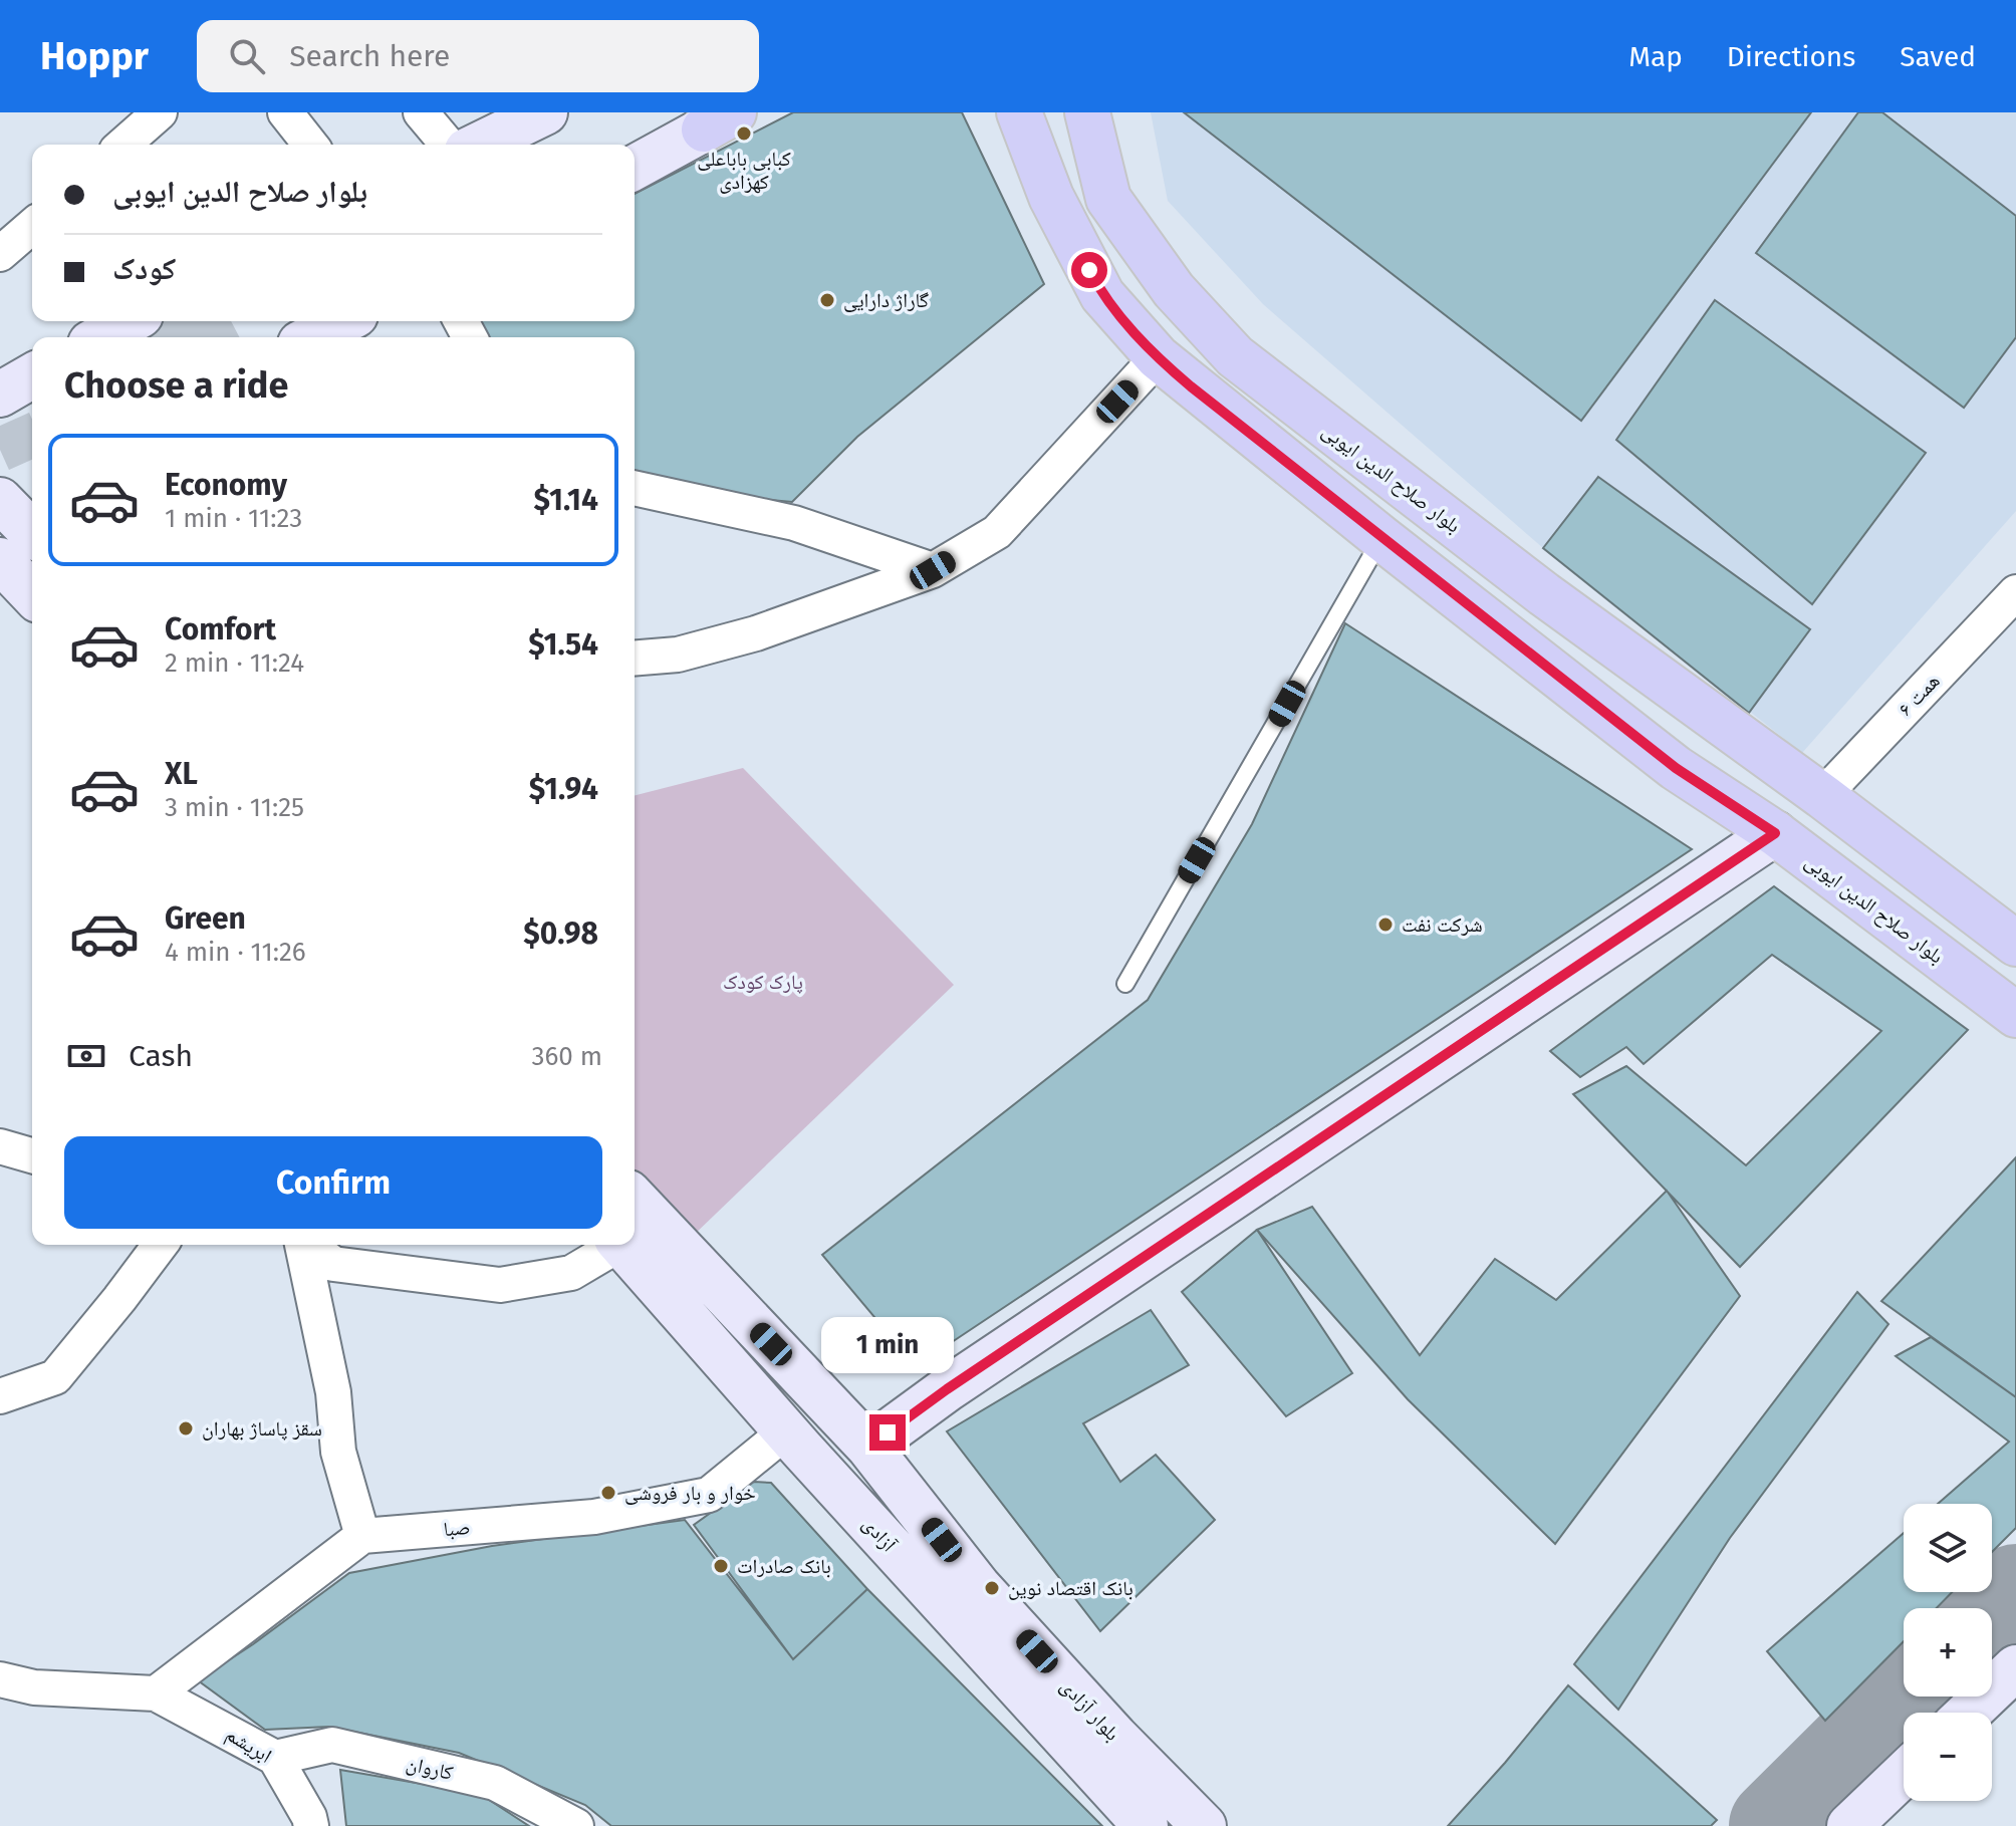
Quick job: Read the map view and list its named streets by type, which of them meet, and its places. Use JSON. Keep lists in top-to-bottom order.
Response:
{
  "streets": {
    "main road": ["بلوار صلاح الدین ایوبی", "آزادی", "بلوار آزادی"],
    "street": [
      "همت ۶",
      "صبا",
      "ابریشم",
      "کاروان"
    ]
  },
  "crossings": [
    ["بلوار صلاح الدین ایوبی", "همت ۶"],
    ["صبا", "آزادی"],
    ["ابریشم", "کاروان"]
  ],
  "parks": ["پارک کودک"],
  "places": [
    "کبابی باباعلی کهزادی",
    "گاراژ دارایی",
    "شرکت نفت",
    "سقز پاساژ بهاران",
    "خوار و بار فروشی",
    "بانک صادرات",
    "بانک اقتصاد نوین"
  ],
  "page": {
    "header": "Hoppr",
    "search": "Search here",
    "nav": ["Map", "Directions", "Saved"],
    "banner": ["بلوار صلاح الدین ایوبی", "کودک"],
    "heading": "Choose a ride",
    "list": [
      {
        "name": "Economy",
        "note": "1 min · 11:23",
        "value": "$1.14"
      },
      {
        "name": "Comfort",
        "note": "2 min · 11:24",
        "value": "$1.54"
      },
      {
        "name": "XL",
        "note": "3 min · 11:25",
        "value": "$1.94"
      },
      {
        "name": "Green",
        "note": "4 min · 11:26",
        "value": "$0.98"
      }
    ],
    "pay": ["Cash", "360 m"],
    "buttons": "Confirm",
    "bubble": "1 min",
    "map_buttons": ["+", "−"]
  }
}
